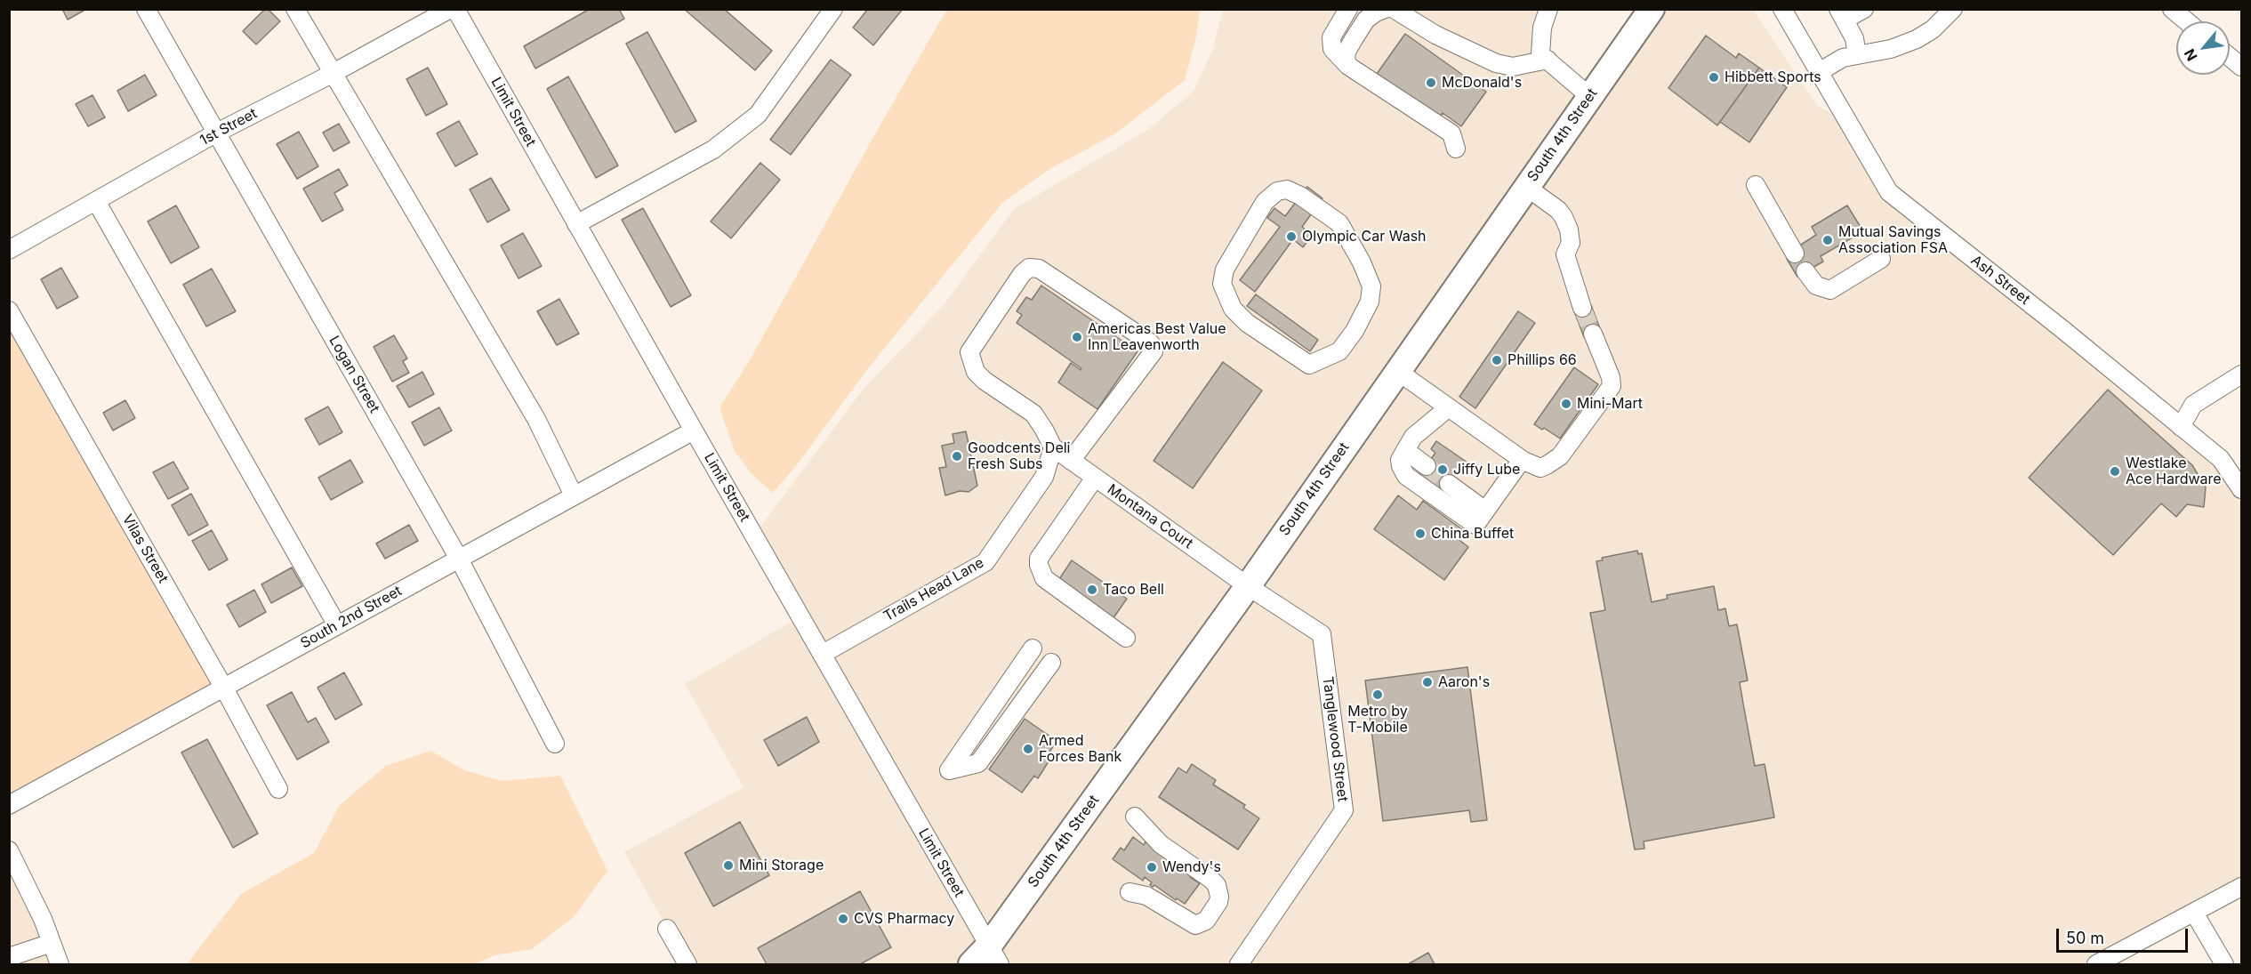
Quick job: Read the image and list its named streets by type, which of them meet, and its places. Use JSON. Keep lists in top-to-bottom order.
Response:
{
  "streets": {
    "highway": ["South 4th Street"],
    "street": [
      "Limit Street",
      "1st Street",
      "Ash Street",
      "Logan Street",
      "Montana Court",
      "Vilas Street",
      "Trails Head Lane",
      "South 2nd Street",
      "Tanglewood Street"
    ]
  },
  "crossings": [
    ["Limit Street", "South 4th Street"],
    ["Limit Street", "Trails Head Lane"],
    ["Limit Street", "South 2nd Street"],
    ["1st Street", "Logan Street"],
    ["South 4th Street", "Montana Court"],
    ["South 4th Street", "Tanglewood Street"],
    ["Logan Street", "South 2nd Street"],
    ["Montana Court", "Trails Head Lane"],
    ["Montana Court", "Tanglewood Street"],
    ["Vilas Street", "South 2nd Street"]
  ],
  "places": [
    "Hibbett Sports",
    "McDonald's",
    "Olympic Car Wash",
    "Mutual Savings Association FSA",
    "Americas Best Value Inn Leavenworth",
    "Phillips 66",
    "Mini-Mart",
    "Goodcents Deli Fresh Subs",
    "Jiffy Lube",
    "Westlake Ace Hardware",
    "China Buffet",
    "Taco Bell",
    "Aaron's",
    "Metro by T-Mobile",
    "Armed Forces Bank",
    "Mini Storage",
    "Wendy's",
    "CVS Pharmacy"
  ],
  "scale_bar": "50 m",
  "north": "bottom left"
}
